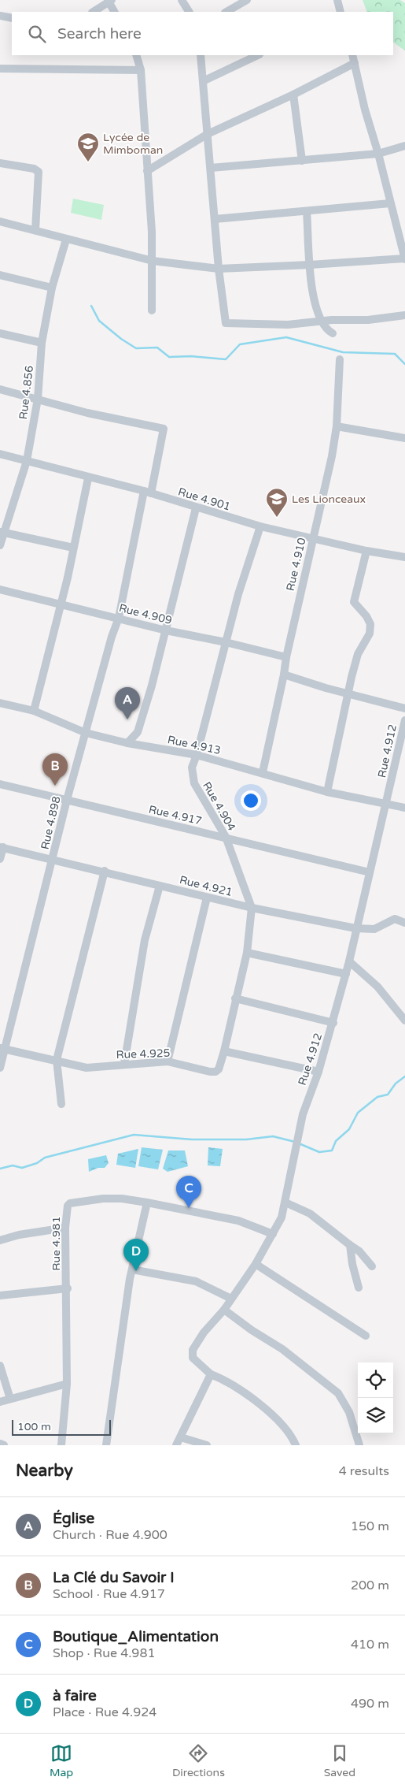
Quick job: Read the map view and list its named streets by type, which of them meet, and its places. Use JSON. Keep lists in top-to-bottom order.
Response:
{
  "streets": {
    "street": [
      "Rue 4.856",
      "Rue 4.901",
      "Rue 4.910",
      "Rue 4.909",
      "Rue 4.913",
      "Rue 4.912",
      "Rue 4.904",
      "Rue 4.917",
      "Rue 4.898",
      "Rue 4.921",
      "Rue 4.925",
      "Rue 4.981"
    ]
  },
  "crossings": [
    ["Rue 4.856", "Rue 4.901"],
    ["Rue 4.856", "Rue 4.898"],
    ["Rue 4.901", "Rue 4.910"],
    ["Rue 4.901", "Rue 4.904"],
    ["Rue 4.901", "Rue 4.898"],
    ["Rue 4.910", "Rue 4.909"],
    ["Rue 4.910", "Rue 4.913"],
    ["Rue 4.909", "Rue 4.904"],
    ["Rue 4.909", "Rue 4.898"],
    ["Rue 4.913", "Rue 4.912"],
    ["Rue 4.913", "Rue 4.904"],
    ["Rue 4.913", "Rue 4.898"],
    ["Rue 4.912", "Rue 4.917"],
    ["Rue 4.912", "Rue 4.921"],
    ["Rue 4.912", "Rue 4.981"],
    ["Rue 4.904", "Rue 4.917"],
    ["Rue 4.904", "Rue 4.921"],
    ["Rue 4.904", "Rue 4.925"],
    ["Rue 4.917", "Rue 4.898"],
    ["Rue 4.898", "Rue 4.921"],
    ["Rue 4.898", "Rue 4.925"]
  ],
  "places": {
    "school or university": ["Lycée de Mimboman", "Les Lionceaux"]
  },
  "scale_bar": "100 m",
  "page": {
    "search": "Search here",
    "pins": [
      "A",
      "B",
      "C",
      "D"
    ],
    "scale": "100 m",
    "heading": ["Nearby", "4 results"],
    "list": [
      {
        "mark": "A",
        "name": "Église",
        "note": "Church · Rue 4.900",
        "value": "150 m"
      },
      {
        "mark": "B",
        "name": "La Clé du Savoir I",
        "note": "School · Rue 4.917",
        "value": "200 m"
      },
      {
        "mark": "C",
        "name": "Boutique_Alimentation",
        "note": "Shop · Rue 4.981",
        "value": "410 m"
      },
      {
        "mark": "D",
        "name": "à faire",
        "note": "Place · Rue 4.924",
        "value": "490 m"
      }
    ],
    "nav": ["Map", "Directions", "Saved"]
  }
}
